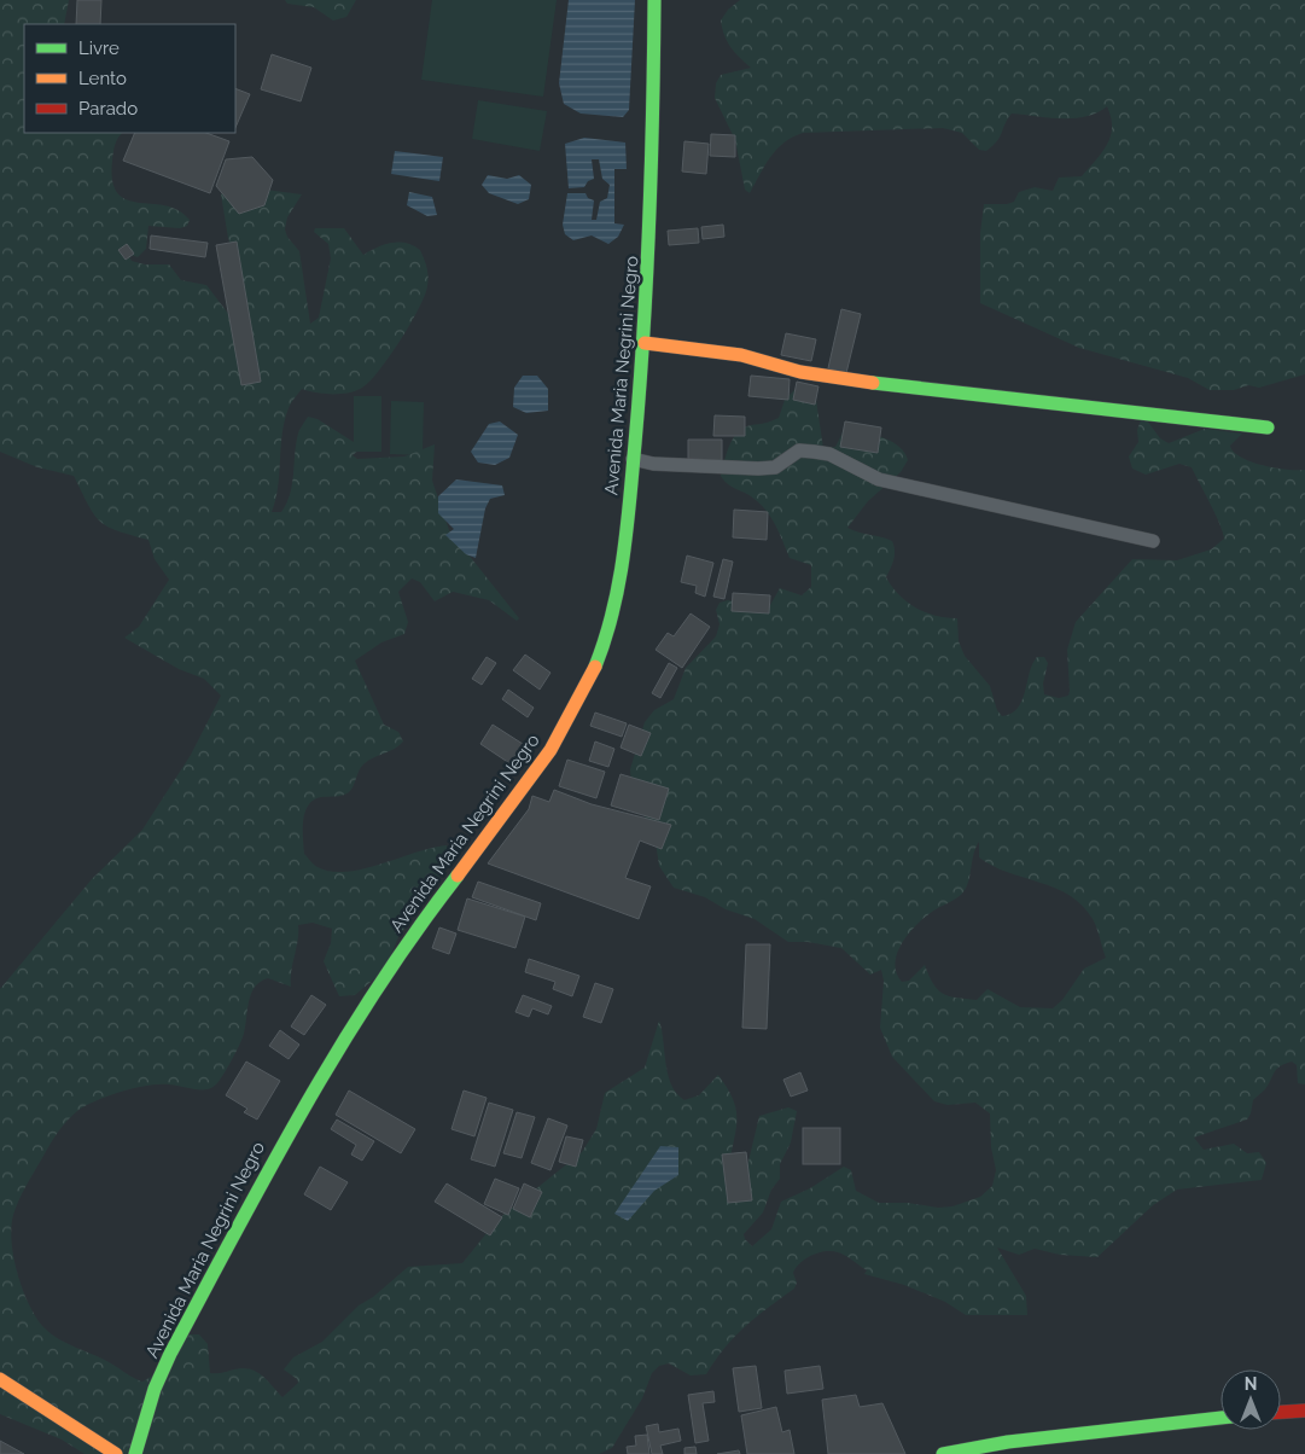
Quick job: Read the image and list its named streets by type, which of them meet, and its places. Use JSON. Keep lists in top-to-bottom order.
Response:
{
  "streets": {
    "street": ["Avenida Maria Negrini Negro"]
  },
  "legend": ["Livre", "Lento", "Parado"],
  "north": "top"
}
